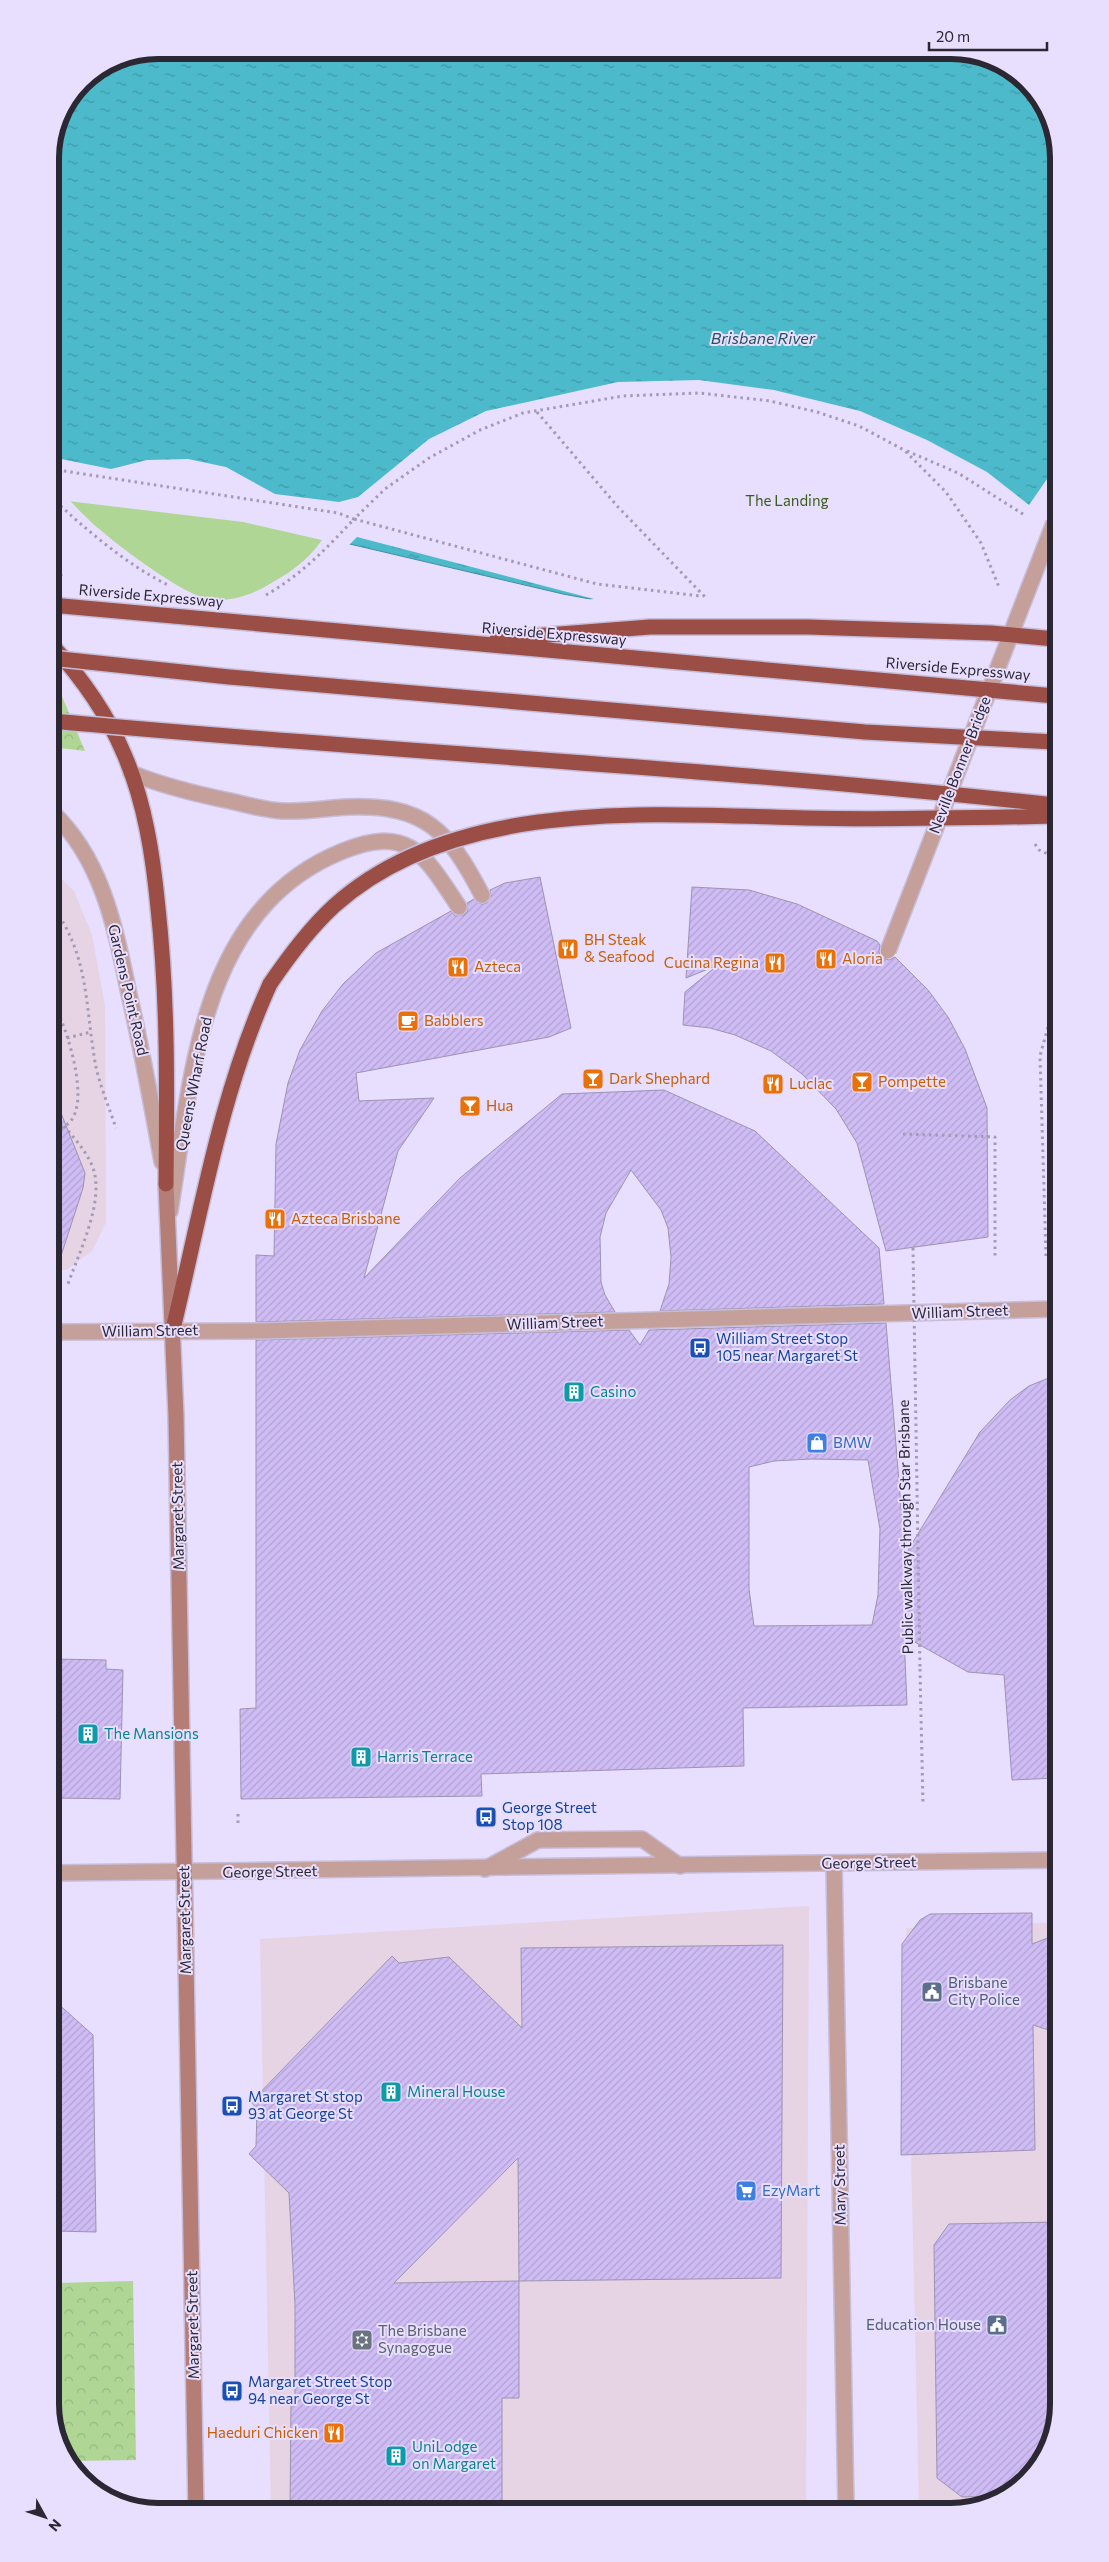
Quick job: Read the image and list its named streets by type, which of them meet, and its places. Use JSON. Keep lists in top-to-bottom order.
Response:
{
  "streets": {
    "highway": ["Riverside Expressway"],
    "main road": ["Margaret Street"],
    "street": [
      "Neville Bonner Bridge",
      "Gardens Point Road",
      "Queens Wharf Road",
      "William Street",
      "George Street",
      "Mary Street"
    ],
    "path": ["Public walkway through Star Brisbane"]
  },
  "crossings": [
    ["Gardens Point Road", "Margaret Street"],
    ["Queens Wharf Road", "Margaret Street"],
    ["William Street", "Margaret Street"],
    ["Margaret Street", "George Street"],
    ["George Street", "Mary Street"]
  ],
  "water": ["Brisbane River"],
  "parks": ["The Landing"],
  "places": {
    "restaurant": [
      "BH Steak & Seafood",
      "Aloria",
      "Cucina Regina",
      "Azteca",
      "Luclac",
      "Azteca Brisbane",
      "Haeduri Chicken"
    ],
    "cafe": ["Babblers"],
    "bar": ["Dark Shephard", "Pompette", "Hua"],
    "bus stop": [
      "William Street Stop 105 near Margaret St",
      "George Street Stop 108",
      "Margaret St stop 93 at George St",
      "Margaret Street Stop 94 near George St"
    ],
    "building": [
      "Casino",
      "The Mansions",
      "Harris Terrace",
      "Mineral House",
      "UniLodge on Margaret"
    ],
    "shop": ["BMW"],
    "public building": ["Brisbane City Police", "Education House"],
    "supermarket": ["EzyMart"],
    "synagogue": ["The Brisbane Synagogue"]
  },
  "scale_bar": "20 m",
  "north": "bottom right"
}
